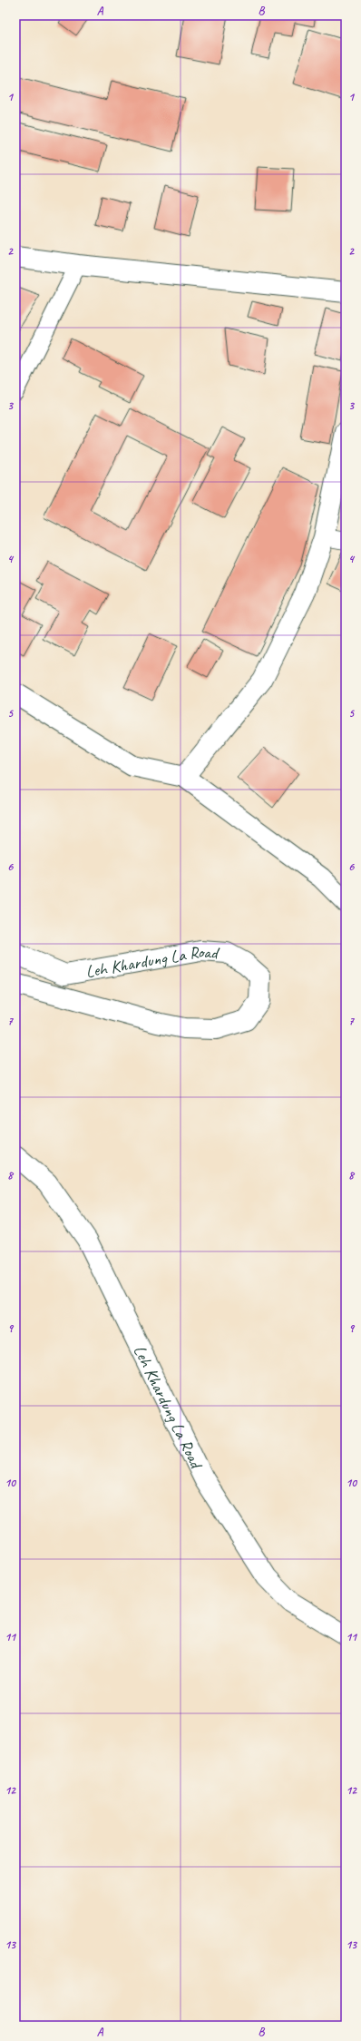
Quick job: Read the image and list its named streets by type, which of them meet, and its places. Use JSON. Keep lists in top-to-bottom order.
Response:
{
  "streets": {
    "main road": ["Leh Khardung La Road"]
  },
  "grid": {
    "columns": ["A", "B"],
    "rows": [
      "1",
      "2",
      "3",
      "4",
      "5",
      "6",
      "7",
      "8",
      "9",
      "10",
      "11",
      "12",
      "13"
    ]
  }
}
